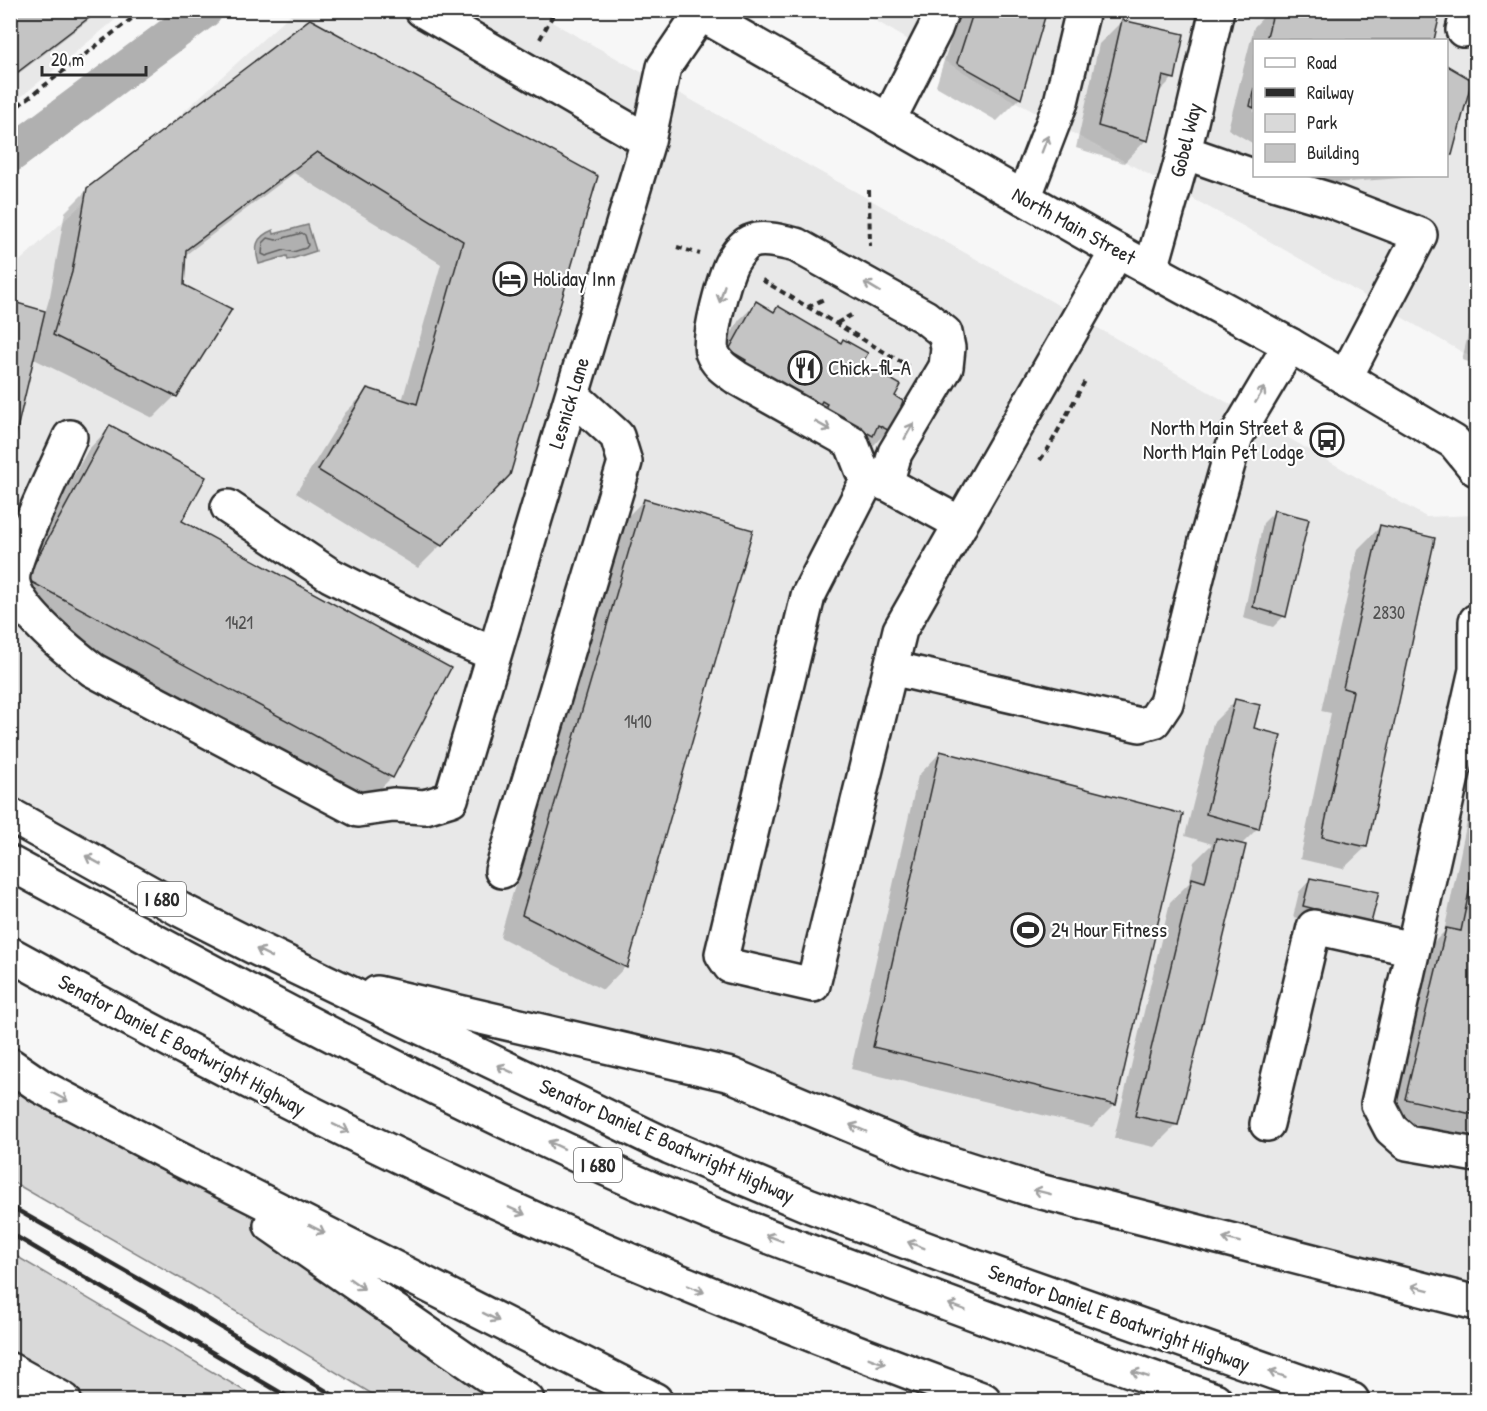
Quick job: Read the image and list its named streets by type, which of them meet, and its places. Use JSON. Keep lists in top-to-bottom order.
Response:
{
  "streets": {
    "main road": [
      "Gobel Way",
      "North Main Street",
      "Lesnick Lane",
      "I 680",
      "Senator Daniel E Boatwright Highway"
    ]
  },
  "crossings": [
    ["Gobel Way", "North Main Street"],
    ["North Main Street", "Lesnick Lane"]
  ],
  "places": {
    "hotel": ["Holiday Inn"],
    "restaurant": ["Chick-fil-A"],
    "bus stop": ["North Main Street & North Main Pet Lodge"],
    "sports": ["24 Hour Fitness"]
  },
  "house_numbers": ["2830", "1421", "1410"],
  "legend": [
    "Road",
    "Railway",
    "Park",
    "Building"
  ],
  "scale_bar": "20 m"
}
